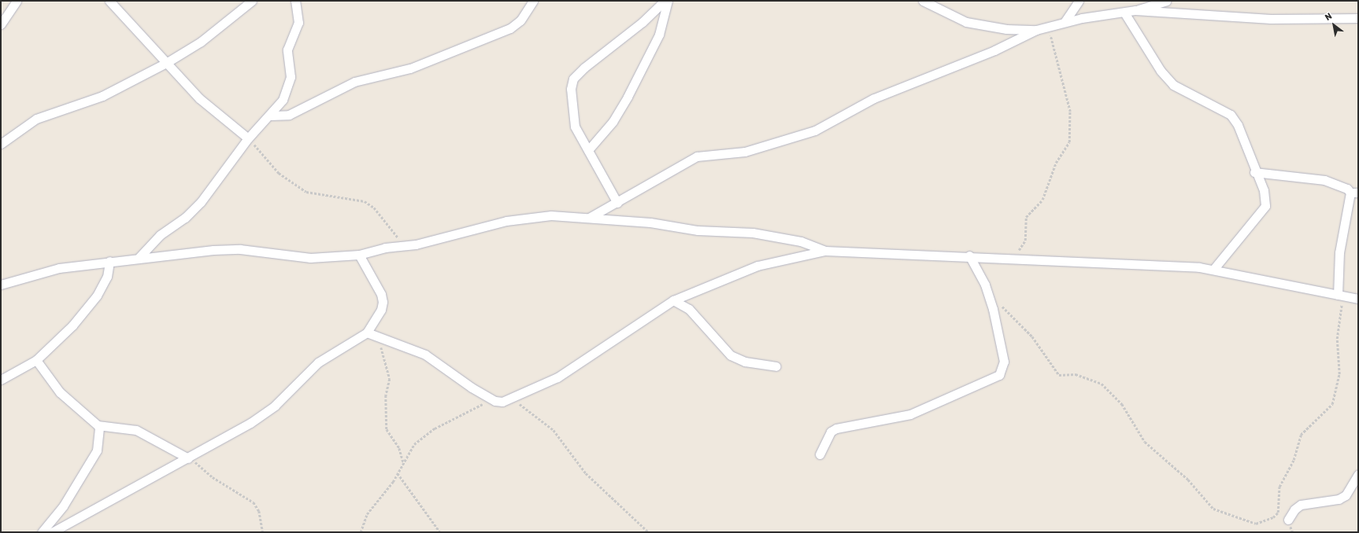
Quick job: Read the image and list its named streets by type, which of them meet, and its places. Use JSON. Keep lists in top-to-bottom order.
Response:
{
  "north": "top left"
}
